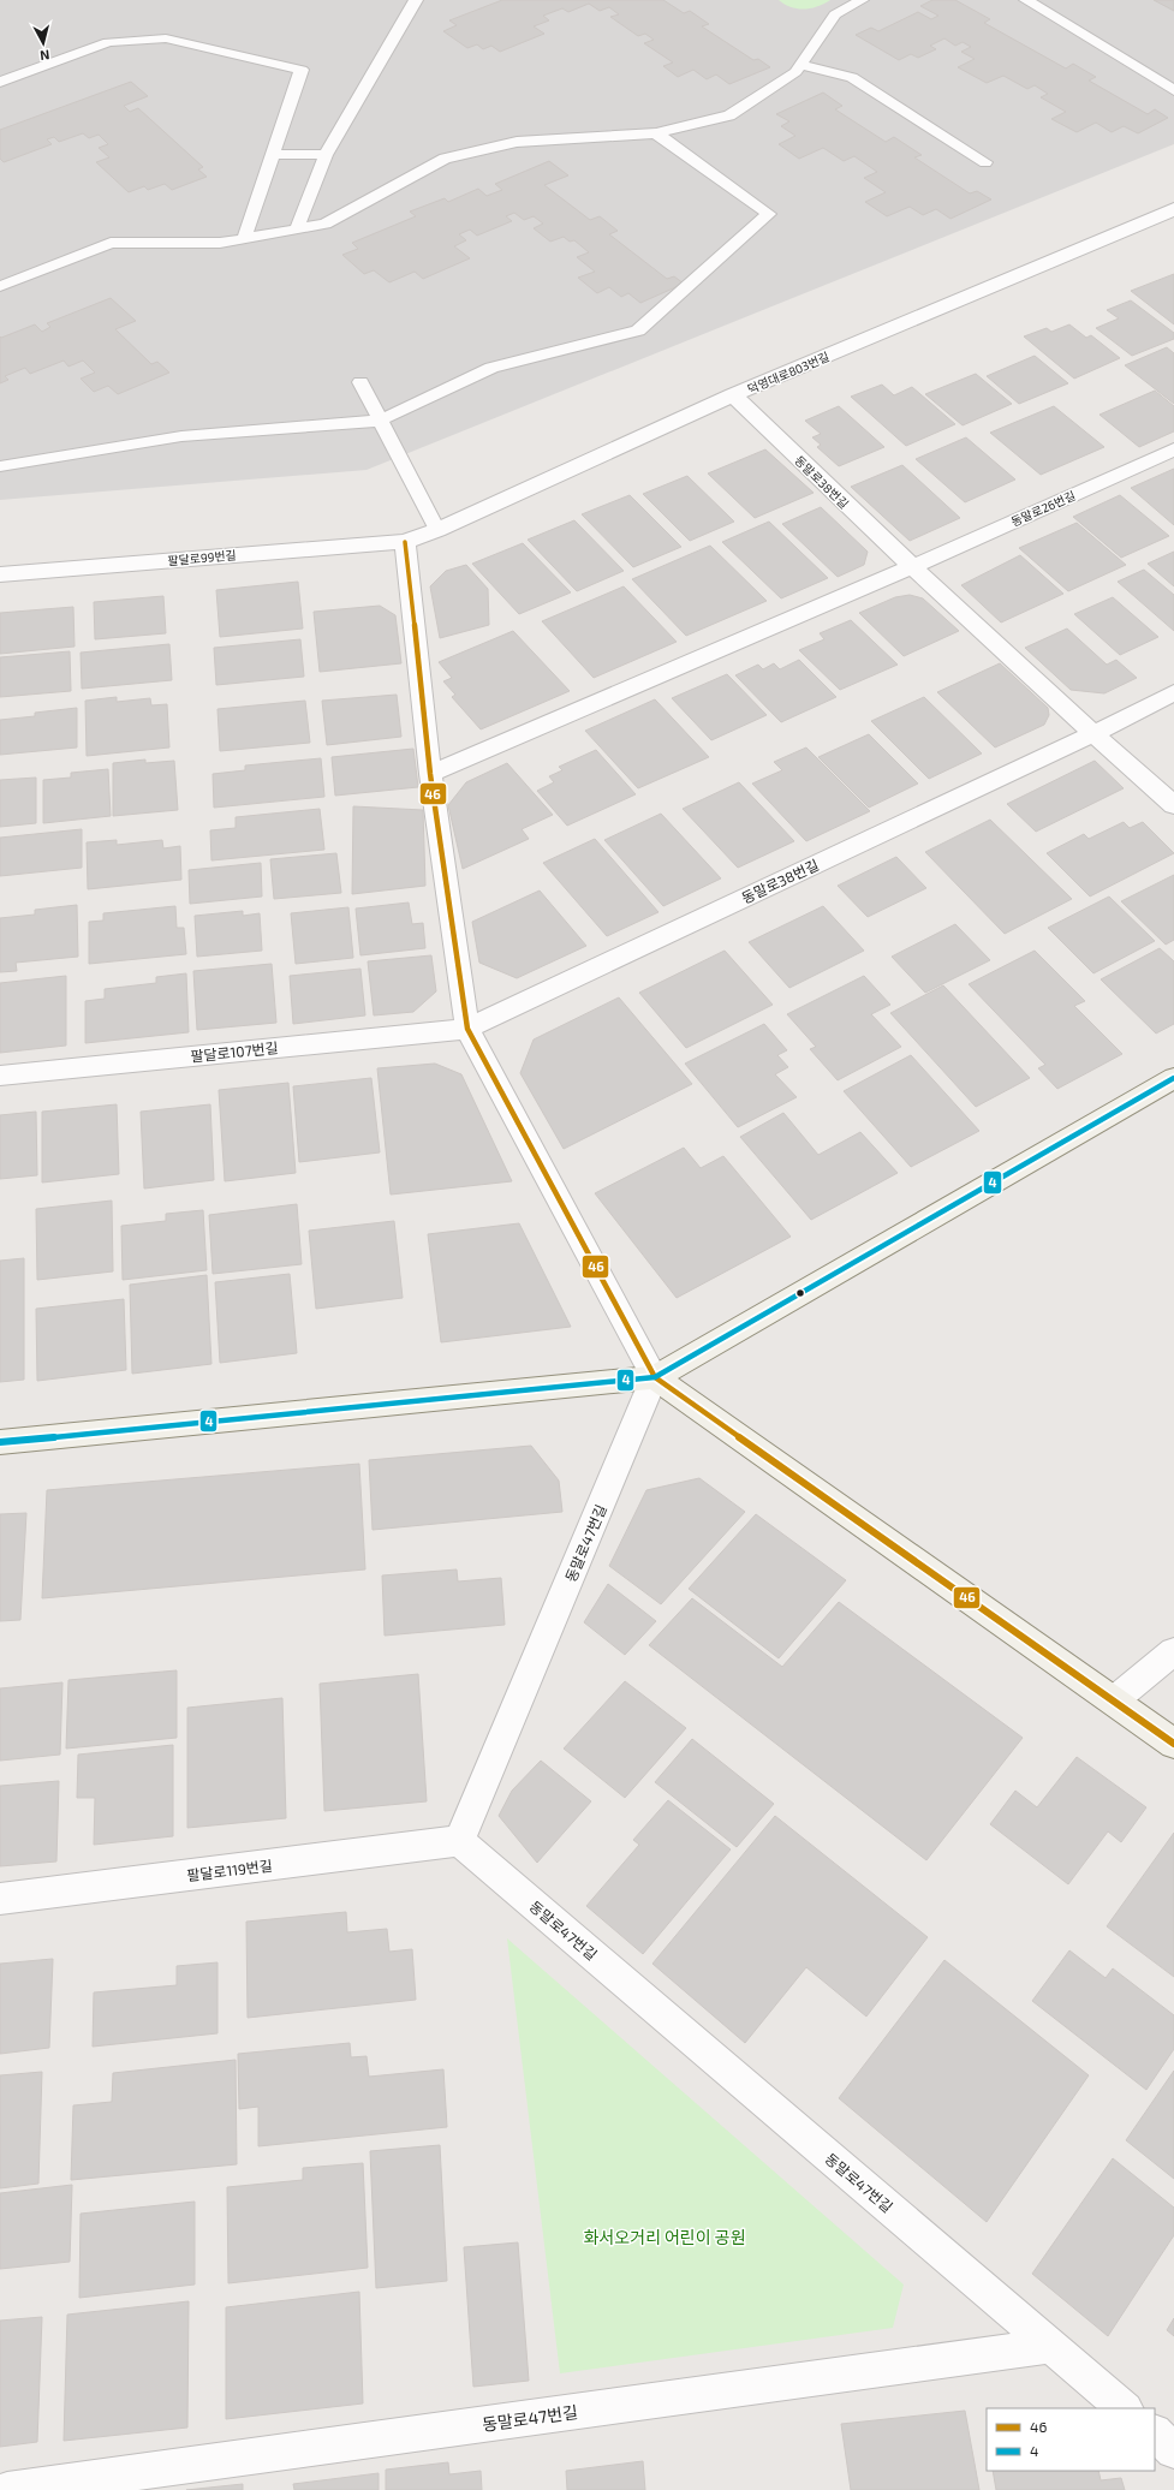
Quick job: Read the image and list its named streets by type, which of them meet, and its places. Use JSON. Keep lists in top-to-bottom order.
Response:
{
  "streets": {
    "street": [
      "덕영대로803번길",
      "동말로38번길",
      "동말로26번길",
      "팔달로99번길",
      "팔달로107번길",
      "동말로47번길",
      "팔달로119번길"
    ]
  },
  "crossings": [
    ["덕영대로803번길", "동말로38번길"],
    ["덕영대로803번길", "팔달로99번길"],
    ["동말로38번길", "동말로26번길"],
    ["동말로38번길", "팔달로107번길"],
    ["동말로47번길", "팔달로119번길"]
  ],
  "parks": ["화서오거리 어린이 공원"],
  "lines": ["transit line 46", "transit line 4"],
  "legend": ["46", "4"],
  "north": "bottom"
}
